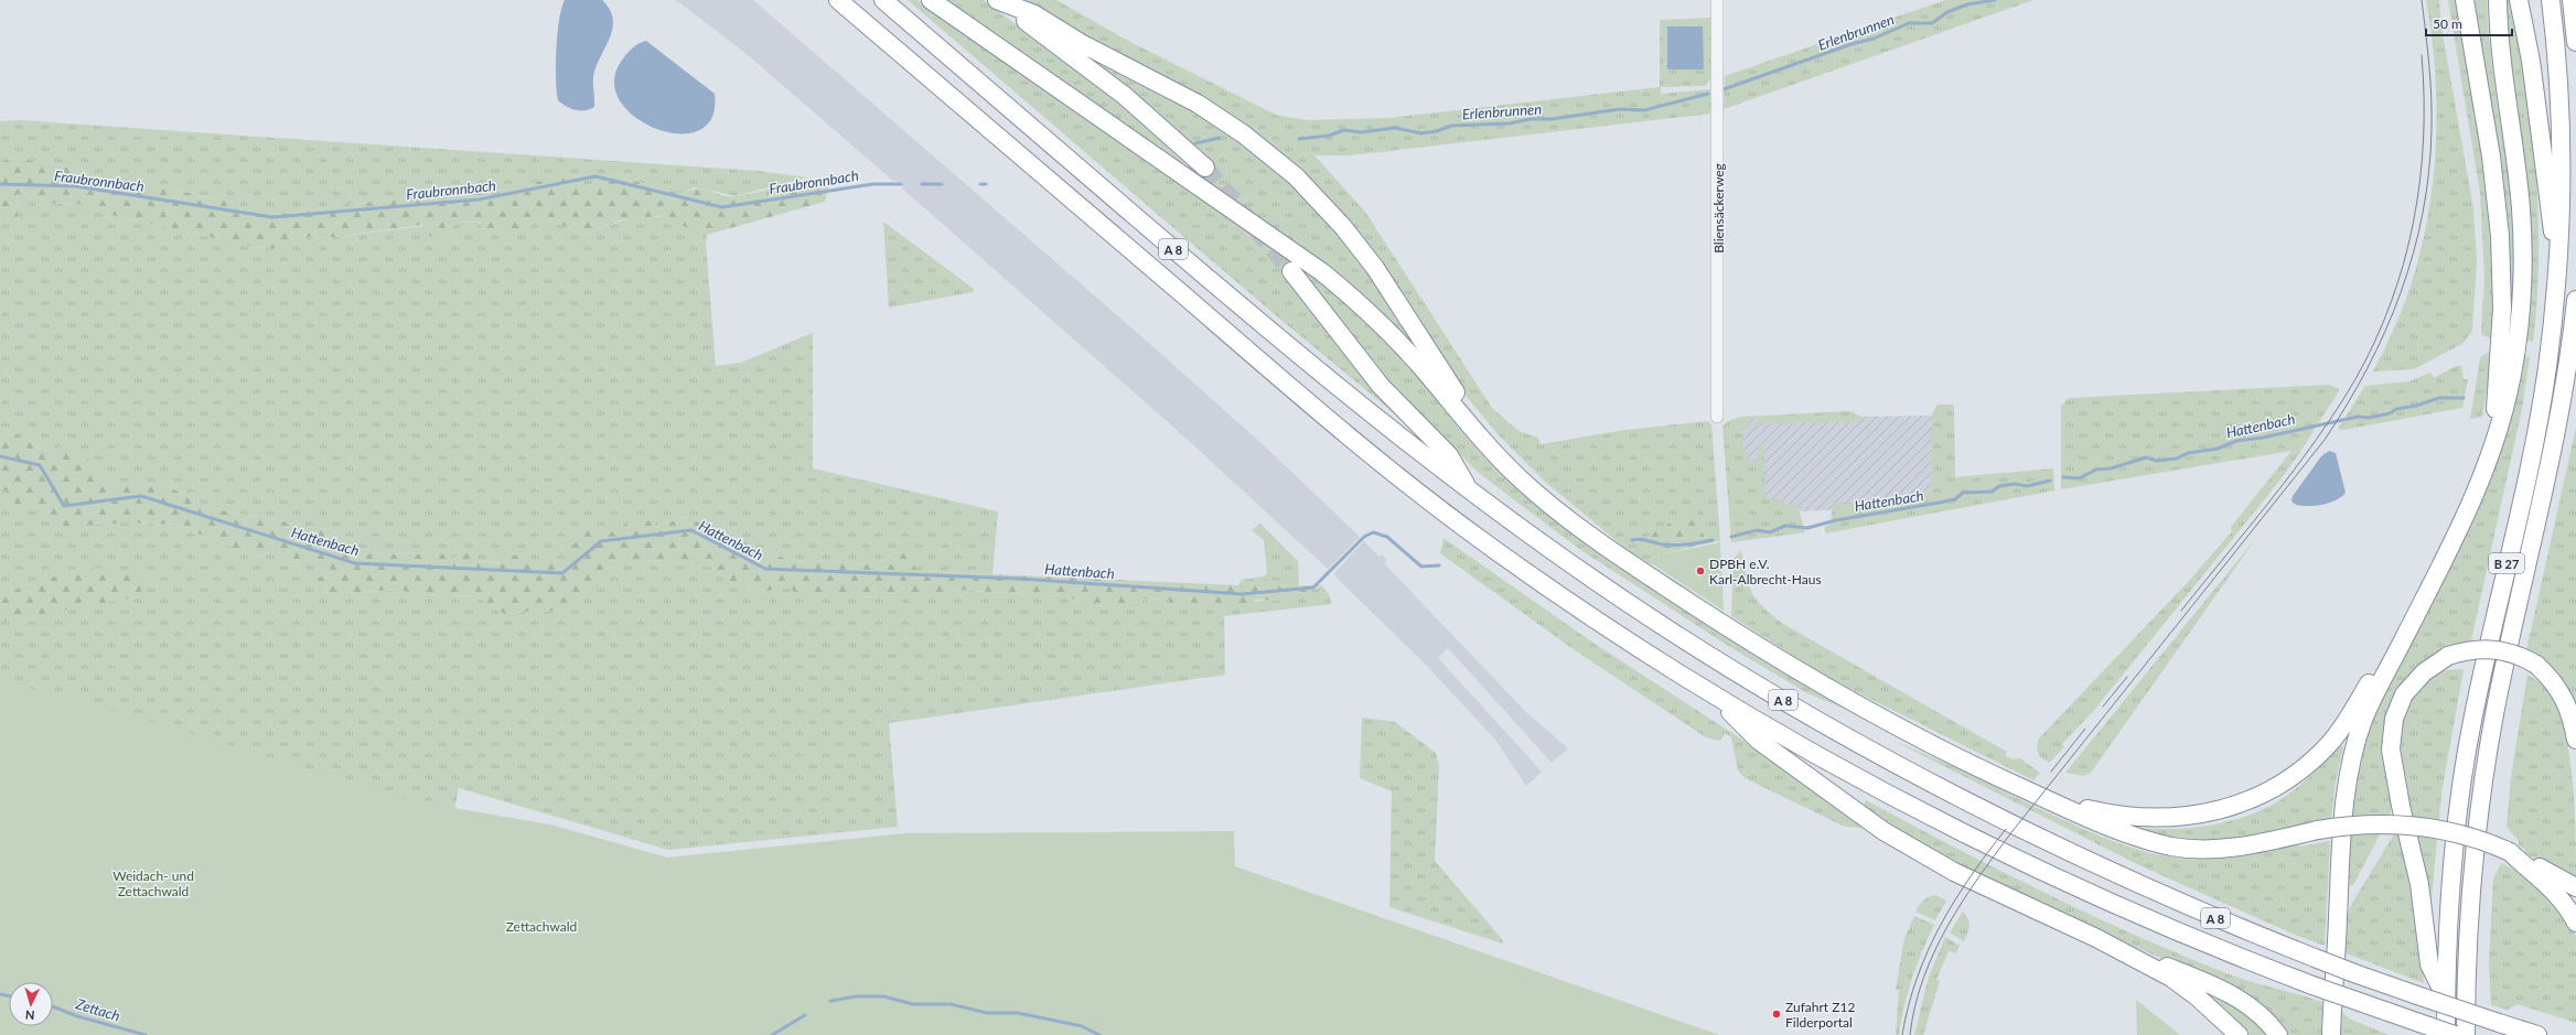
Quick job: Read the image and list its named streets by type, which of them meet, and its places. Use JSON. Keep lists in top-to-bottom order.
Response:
{
  "streets": {
    "highway": ["A 8", "B 27"],
    "street": ["Bliensäckerweg"]
  },
  "water": [
    "Erlenbrunnen",
    "Fraubronnbach",
    "Hattenbach",
    "Zettach"
  ],
  "parks": ["Weidach- und Zettachwald", "Zettachwald"],
  "places": ["DPBH e.V. Karl-Albrecht-Haus", "Zufahrt Z12 Filderportal"],
  "scale_bar": "50 m",
  "north": "bottom"
}
